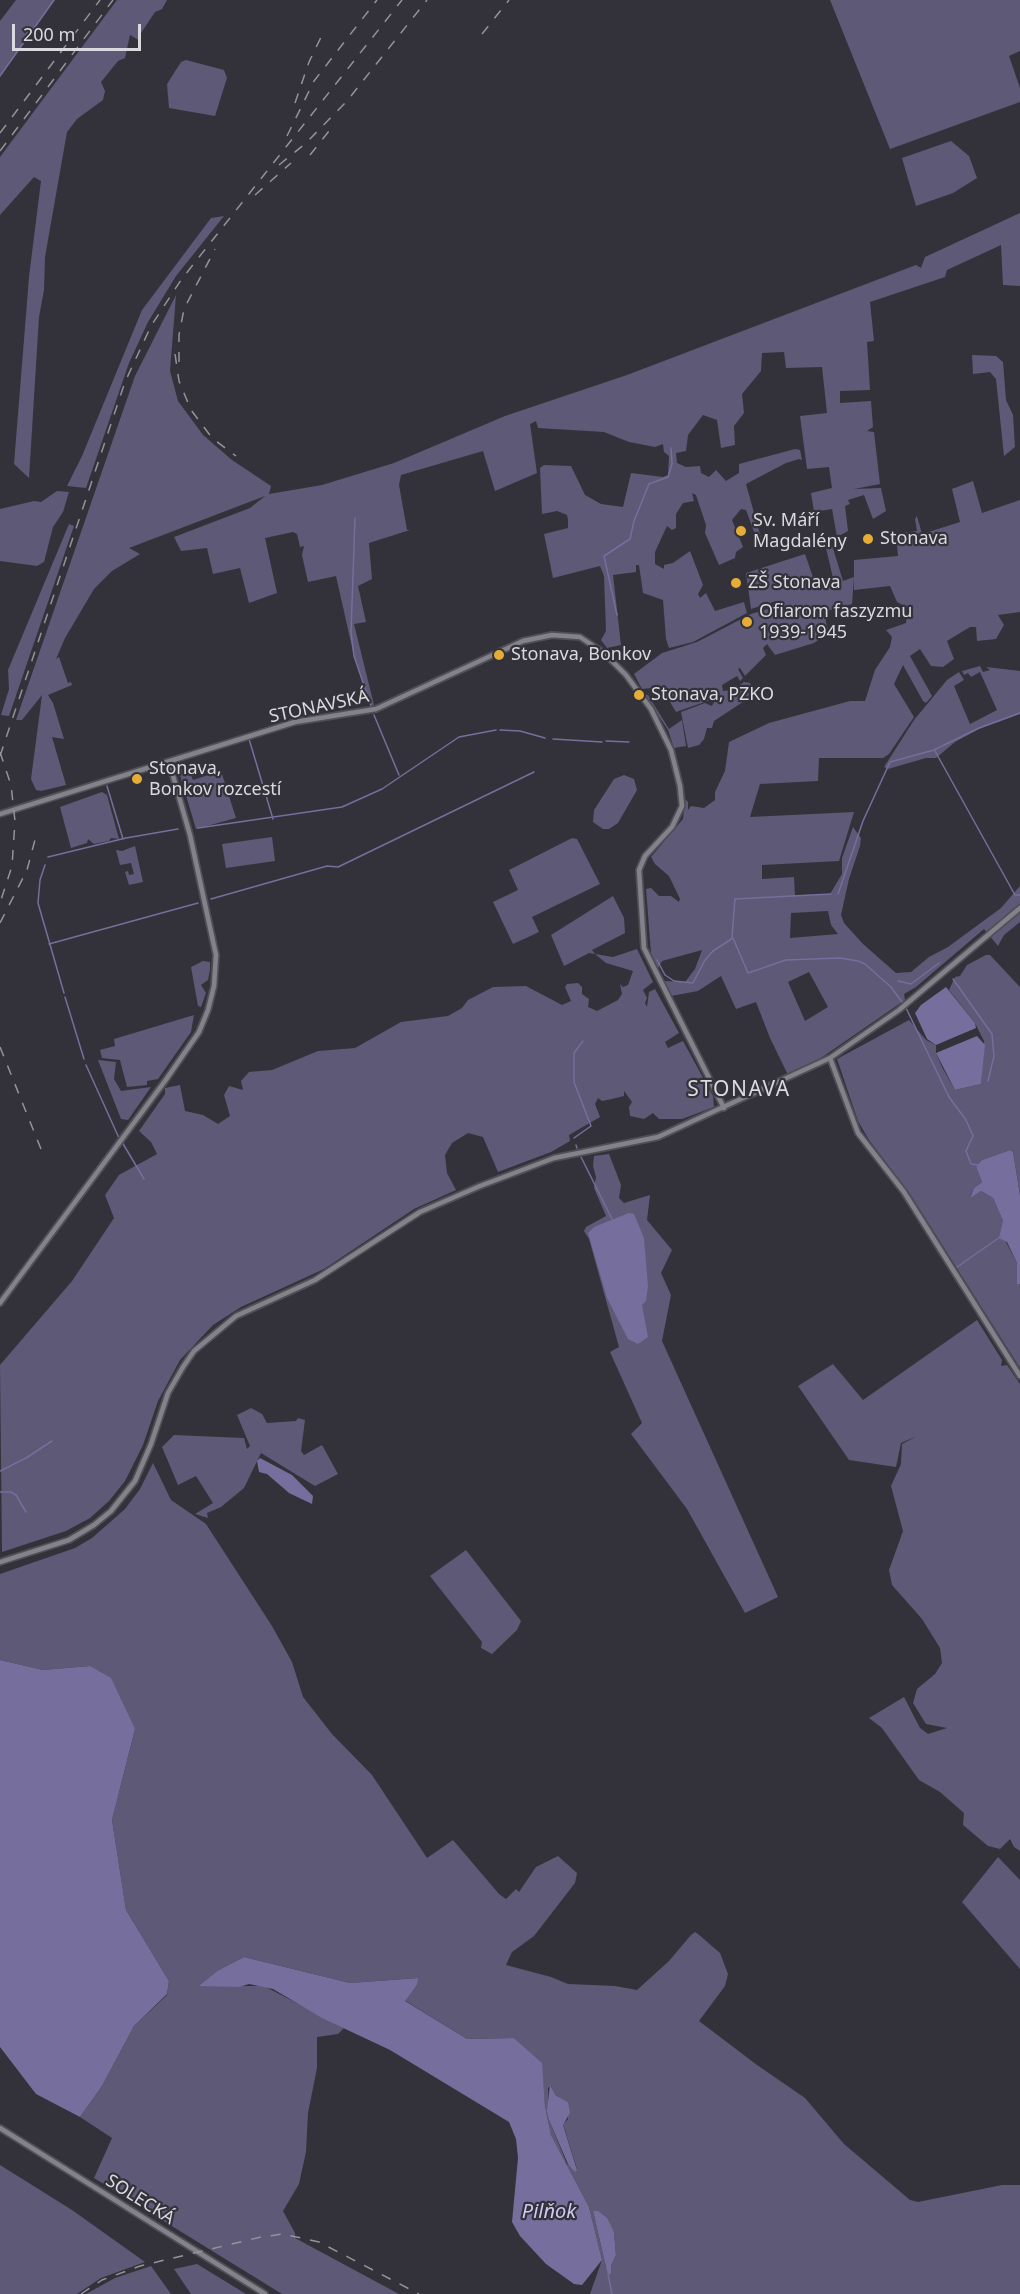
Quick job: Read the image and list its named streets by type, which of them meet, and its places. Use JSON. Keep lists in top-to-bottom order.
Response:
{
  "streets": {
    "street": ["STONAVSKÁ", "SOLECKÁ"]
  },
  "districts": ["STONAVA"],
  "water": ["Pilňok"],
  "places": [
    "Sv. Máří Magdalény",
    "Stonava",
    "ZŠ Stonava",
    "Ofiarom faszyzmu 1939-1945",
    "Stonava, Bonkov",
    "Stonava, PZKO",
    "Stonava, Bonkov rozcestí"
  ],
  "scale_bar": "200 m"
}
